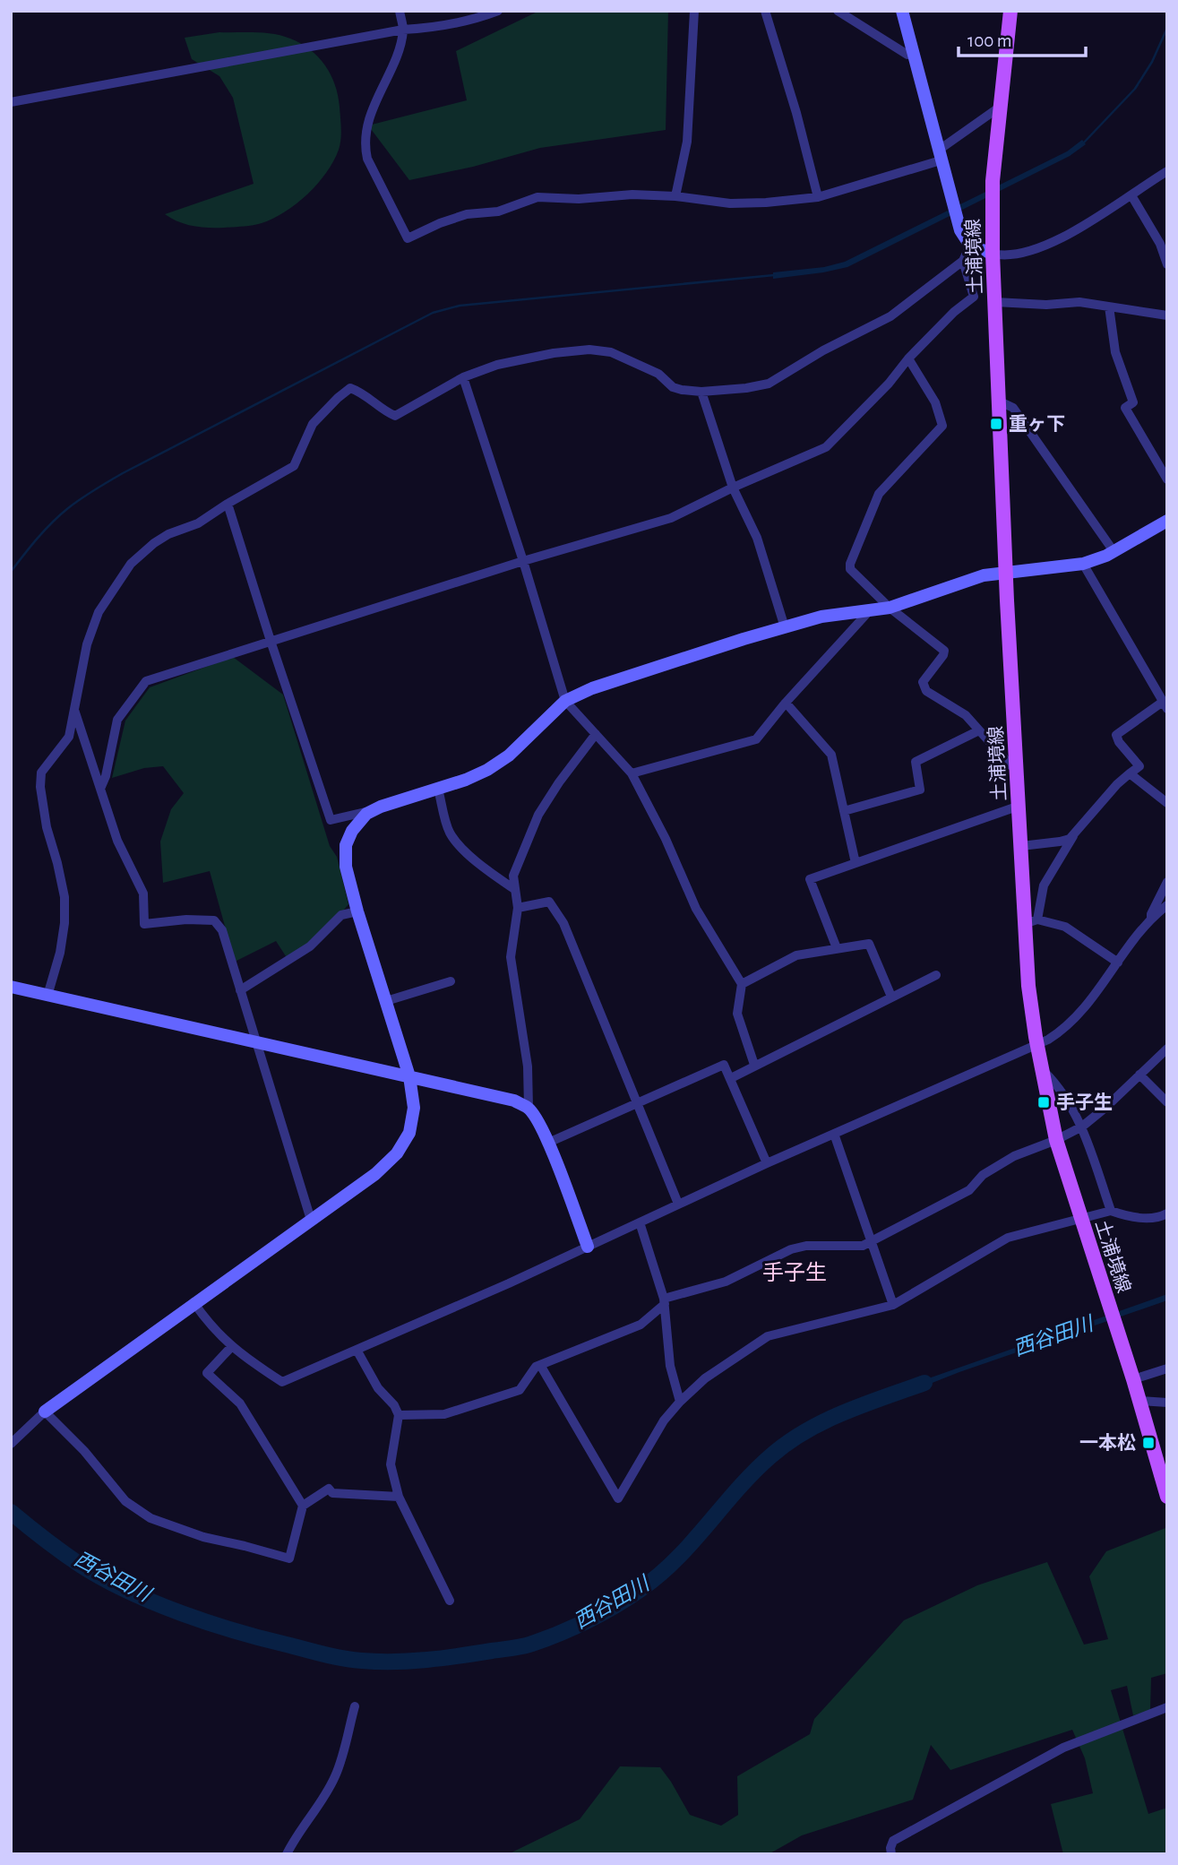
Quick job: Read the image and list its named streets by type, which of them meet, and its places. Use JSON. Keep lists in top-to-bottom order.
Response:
{
  "streets": {
    "main road": ["土浦境線"]
  },
  "districts": ["手子生"],
  "water": ["西谷田川"],
  "places": {
    "transit": ["重ヶ下", "手子生", "一本松"]
  },
  "scale_bar": "100 m"
}
